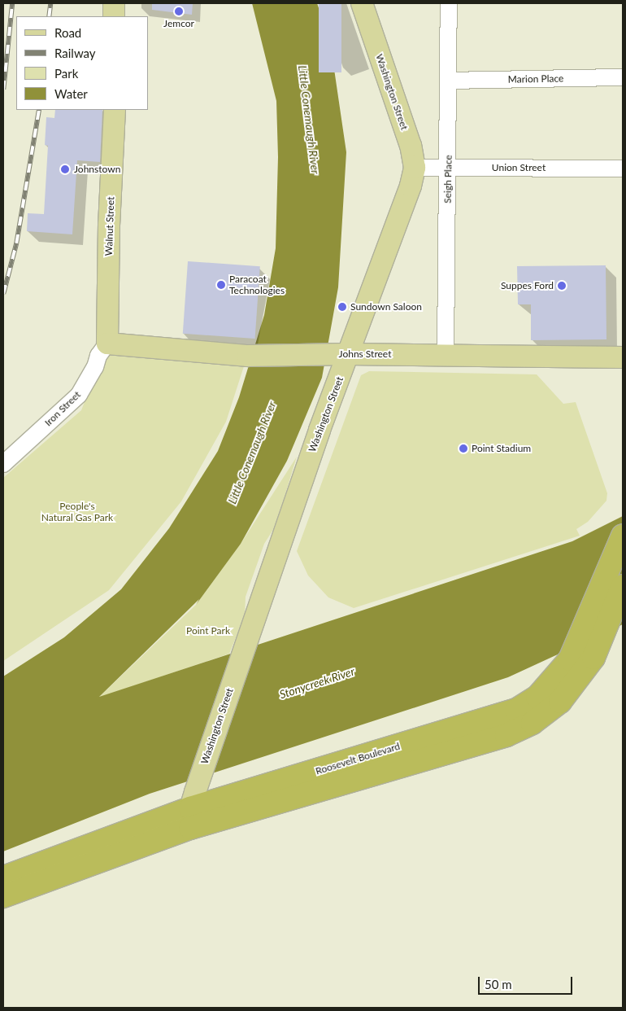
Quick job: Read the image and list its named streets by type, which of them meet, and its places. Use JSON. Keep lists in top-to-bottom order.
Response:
{
  "streets": {
    "highway": ["Roosevelt Boulevard"],
    "main road": ["Washington Street", "Walnut Street", "Johns Street"],
    "street": [
      "Marion Place",
      "Union Street",
      "Seigh Place",
      "Iron Street"
    ]
  },
  "crossings": [
    ["Marion Place", "Seigh Place"],
    ["Washington Street", "Union Street"],
    ["Washington Street", "Johns Street"],
    ["Washington Street", "Roosevelt Boulevard"],
    ["Union Street", "Seigh Place"],
    ["Seigh Place", "Johns Street"],
    ["Walnut Street", "Johns Street"],
    ["Walnut Street", "Iron Street"],
    ["Johns Street", "Iron Street"]
  ],
  "water": ["Little Conemaugh River", "Stonycreek River"],
  "parks": ["People's Natural Gas Park", "Point Park"],
  "places": [
    "Jemcor",
    "Johnstown",
    "Paracoat Technologies",
    "Suppes Ford",
    "Sundown Saloon",
    "Point Stadium"
  ],
  "legend": [
    "Road",
    "Railway",
    "Park",
    "Water"
  ],
  "scale_bar": "50 m"
}
